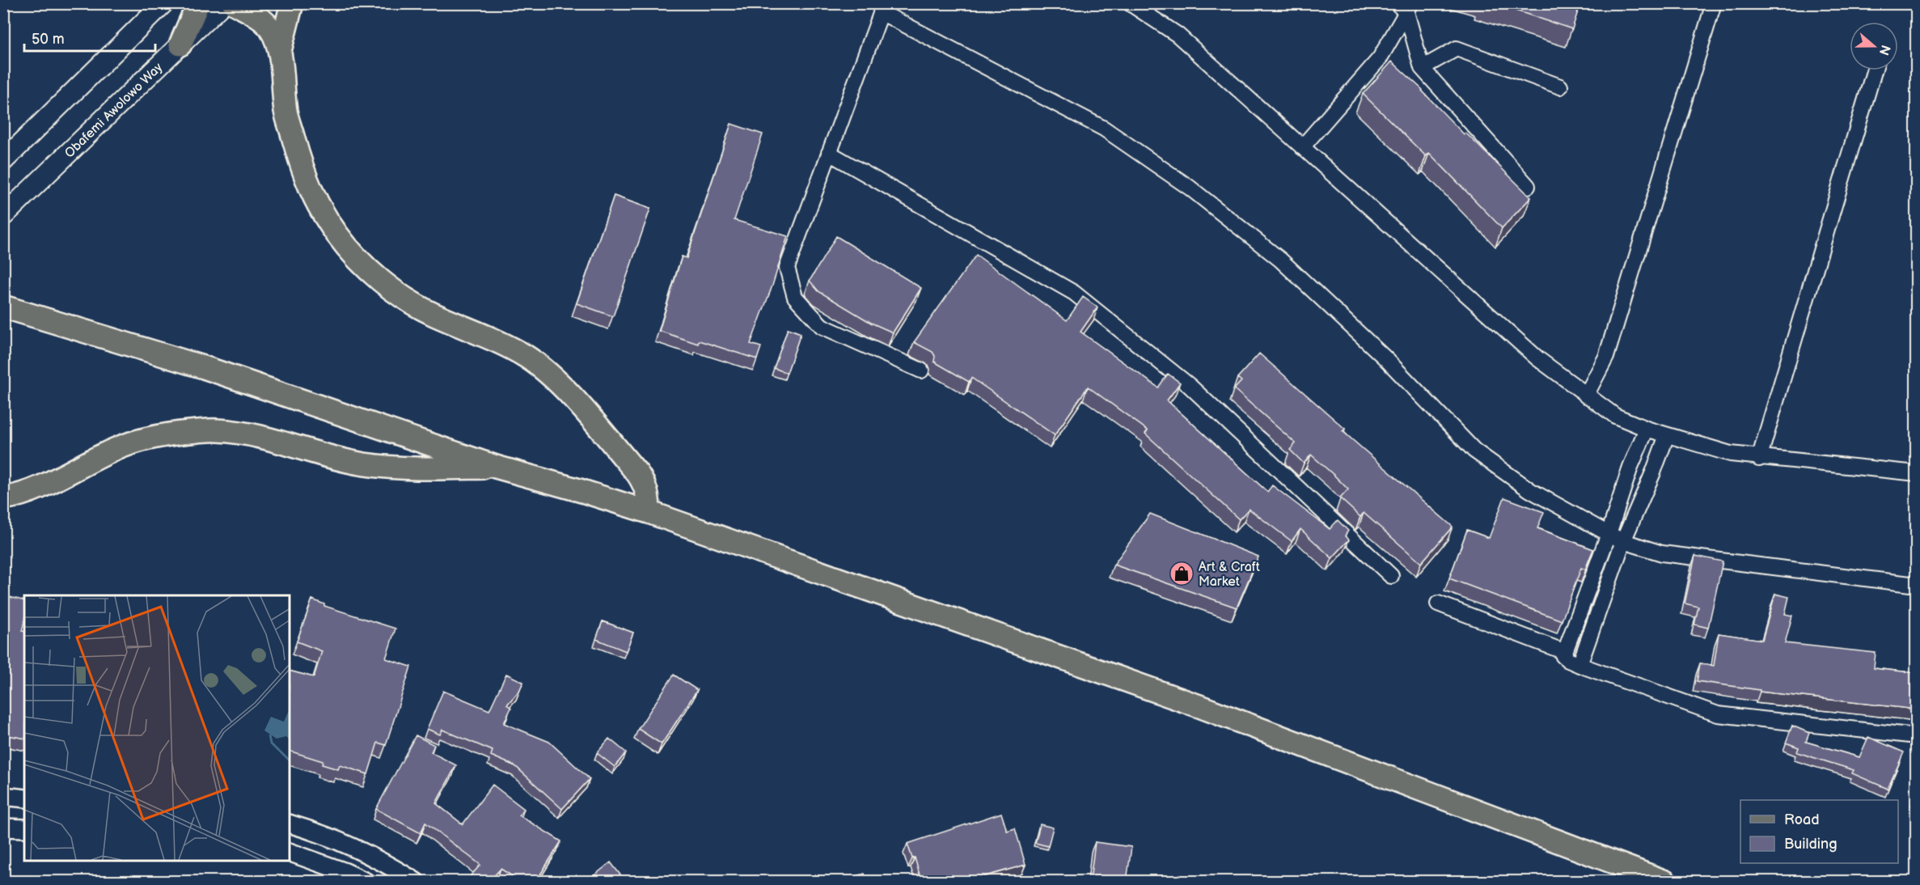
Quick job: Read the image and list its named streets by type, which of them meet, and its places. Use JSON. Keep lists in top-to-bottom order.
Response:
{
  "streets": {
    "main road": ["Obafemi Awolowo Way"]
  },
  "places": {
    "shop": ["Art & Craft Market"]
  },
  "legend": ["Road", "Building"],
  "scale_bar": "50 m",
  "north": "right"
}
